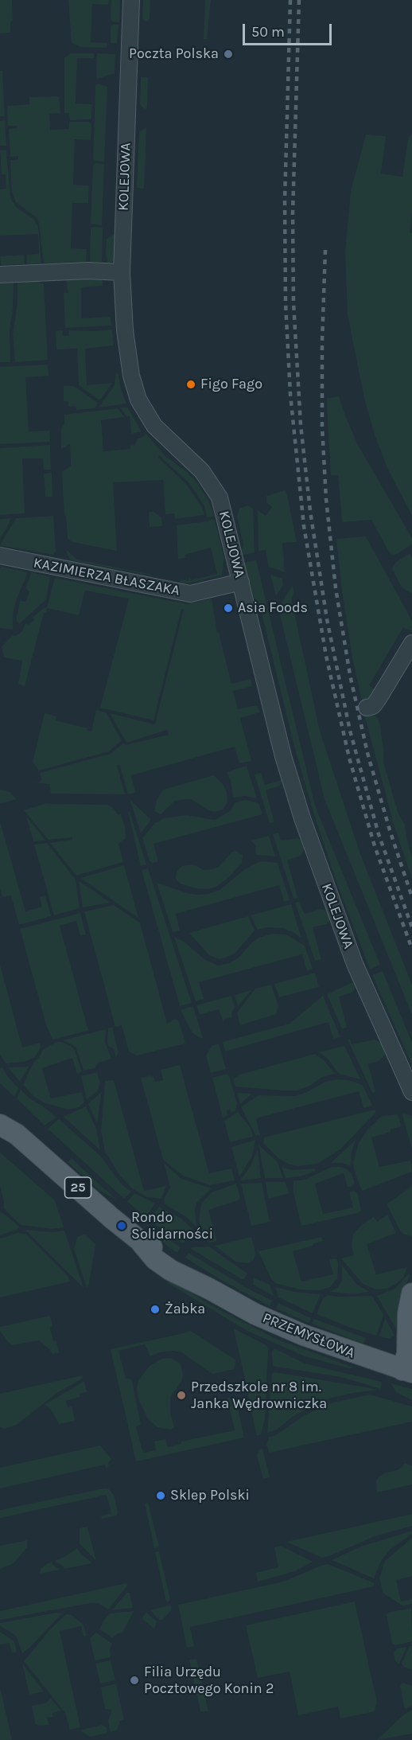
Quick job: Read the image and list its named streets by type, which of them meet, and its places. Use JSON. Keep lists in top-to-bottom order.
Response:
{
  "streets": {
    "main road": ["25", "PRZEMYSŁOWA"],
    "street": ["KOLEJOWA", "KAZIMIERZA BŁASZAKA"]
  },
  "crossings": [
    ["KOLEJOWA", "KAZIMIERZA BŁASZAKA"]
  ],
  "places": [
    "Poczta Polska",
    "Figo Fago",
    "Asia Foods",
    "Rondo Solidarności",
    "Żabka",
    "Przedszkole nr 8 im. Janka Wędrowniczka",
    "Sklep Polski",
    "Filia Urzędu Pocztowego Konin 2"
  ],
  "scale_bar": "50 m"
}
